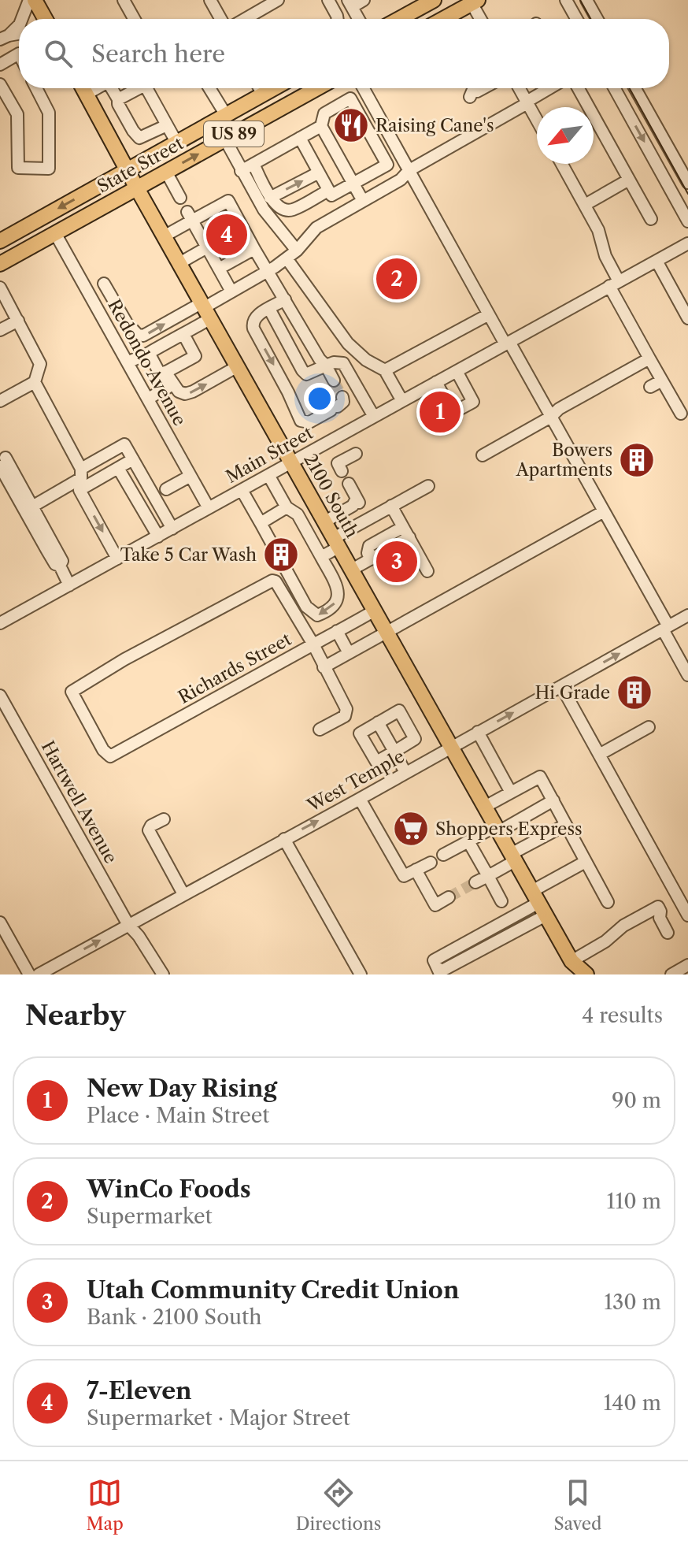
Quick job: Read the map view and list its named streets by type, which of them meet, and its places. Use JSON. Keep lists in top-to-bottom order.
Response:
{
  "streets": {
    "main road": ["US 89", "State Street", "2100 South"],
    "street": [
      "Redondo Avenue",
      "Main Street",
      "Richards Street",
      "West Temple",
      "Hartwell Avenue"
    ]
  },
  "crossings": [
    ["State Street", "Redondo Avenue"],
    ["State Street", "2100 South"],
    ["Redondo Avenue", "Main Street"],
    ["Main Street", "2100 South"],
    ["2100 South", "Richards Street"],
    ["2100 South", "West Temple"],
    ["West Temple", "Hartwell Avenue"]
  ],
  "one_way": ["West Temple"],
  "places": {
    "restaurant": ["Raising Cane's"],
    "building": ["Bowers Apartments", "Take 5 Car Wash", "Hi Grade"],
    "supermarket": ["Shoppers Express"]
  },
  "north": "bottom left",
  "page": {
    "search": "Search here",
    "pins": [
      "4",
      "2",
      "1",
      "3"
    ],
    "heading": ["Nearby", "4 results"],
    "list": [
      {
        "mark": "1",
        "name": "New Day Rising",
        "note": "Place · Main Street",
        "value": "90 m"
      },
      {
        "mark": "2",
        "name": "WinCo Foods",
        "note": "Supermarket",
        "value": "110 m"
      },
      {
        "mark": "3",
        "name": "Utah Community Credit Union",
        "note": "Bank · 2100 South",
        "value": "130 m"
      },
      {
        "mark": "4",
        "name": "7-Eleven",
        "note": "Supermarket · Major Street",
        "value": "140 m"
      }
    ],
    "nav": ["Map", "Directions", "Saved"]
  }
}
